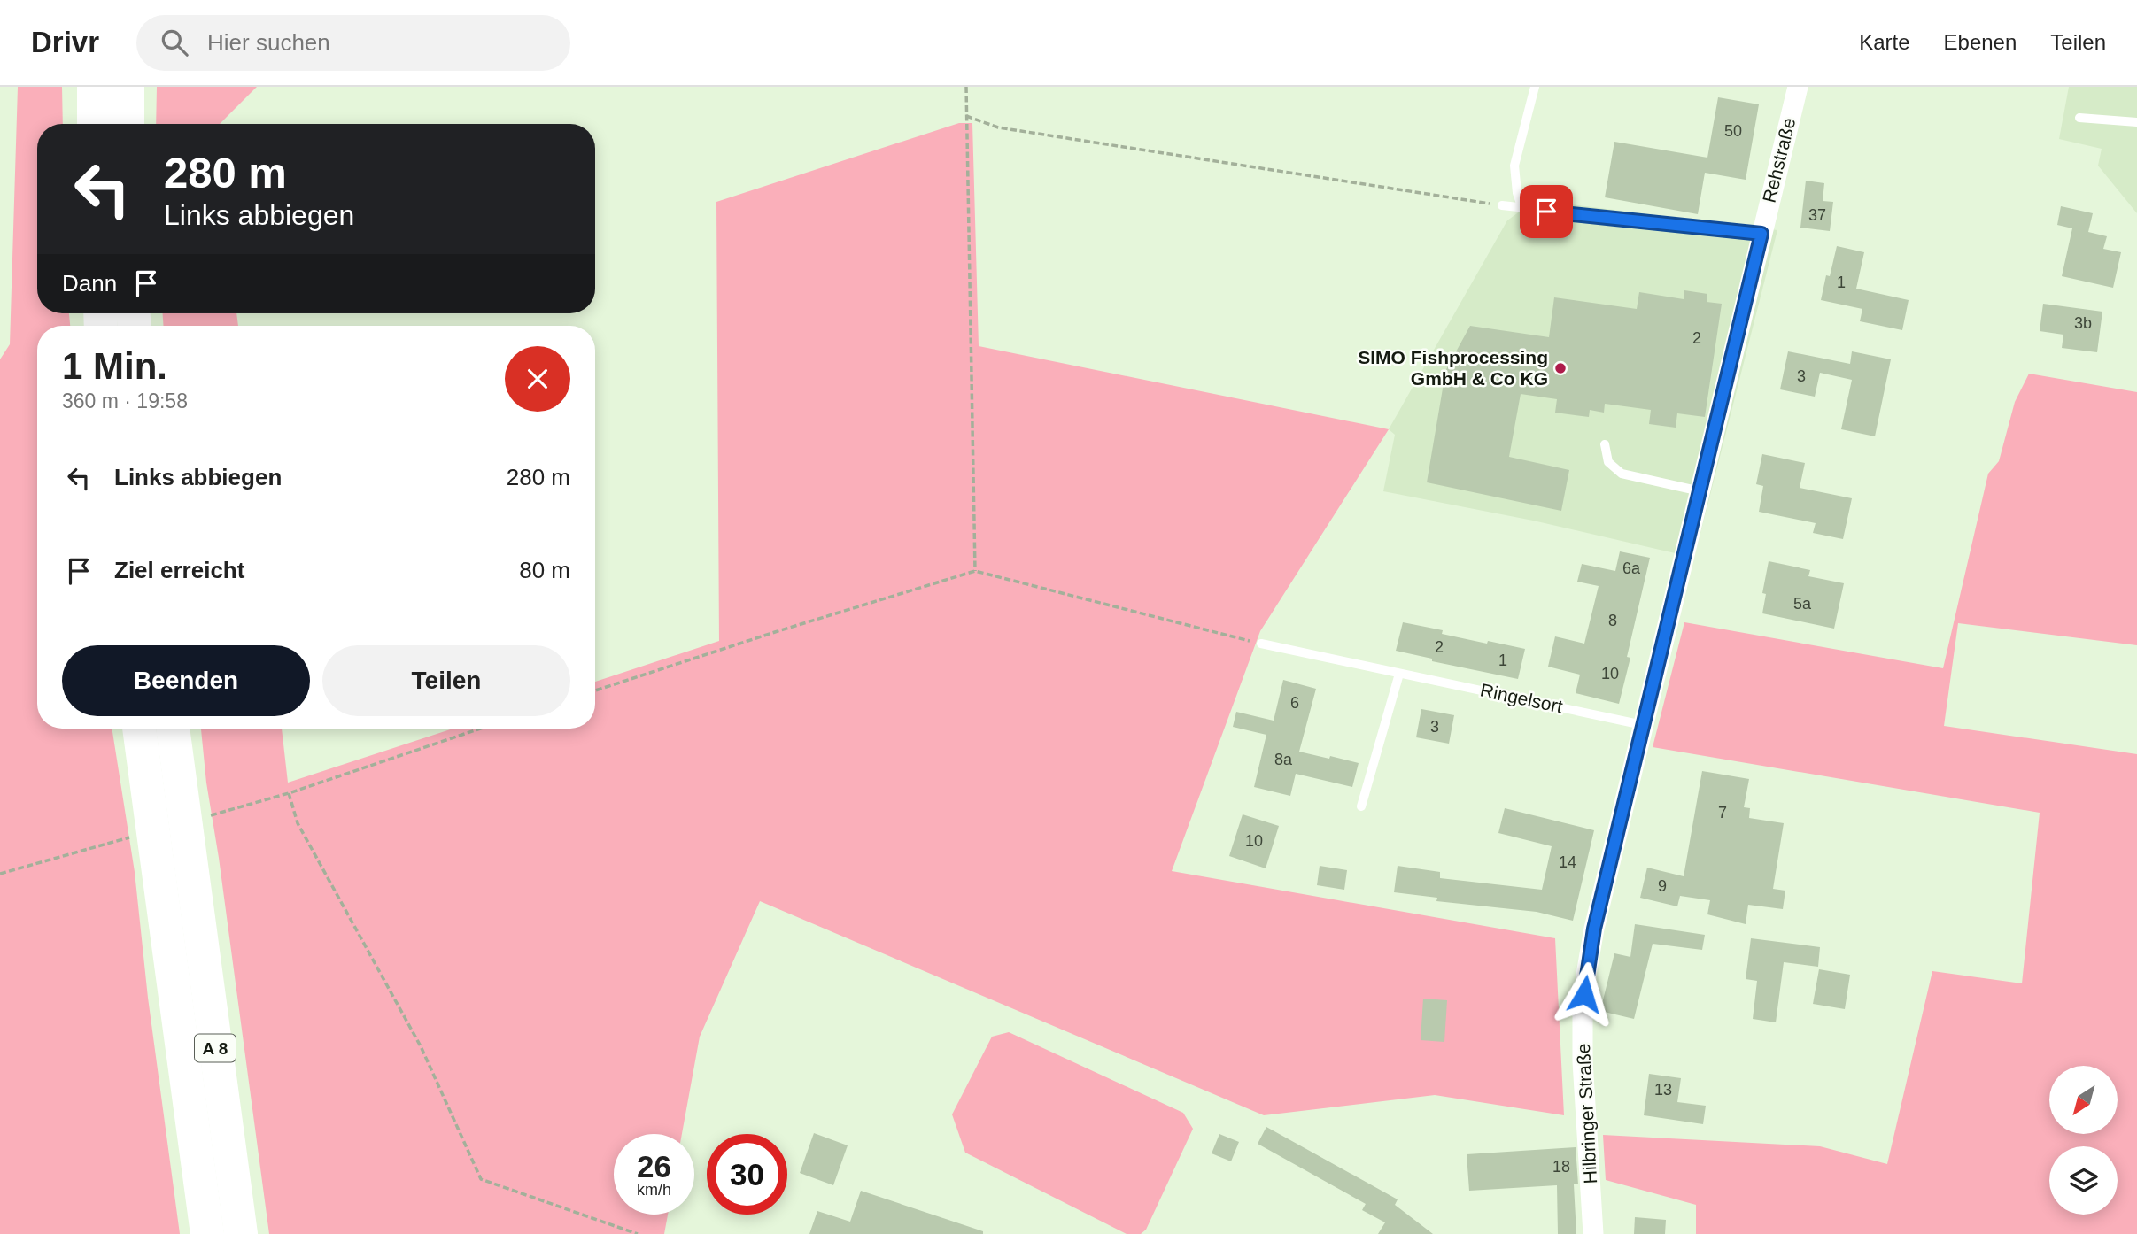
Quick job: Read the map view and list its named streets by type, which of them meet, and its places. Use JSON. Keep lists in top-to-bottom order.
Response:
{
  "streets": {
    "highway": ["A 8"],
    "street": ["Rehstraße", "Hilbringer Straße"],
    "lane": ["Ringelsort"]
  },
  "crossings": [
    ["Rehstraße", "Hilbringer Straße"],
    ["Ringelsort", "Hilbringer Straße"]
  ],
  "places": ["SIMO Fishprocessing GmbH & Co KG"],
  "house_numbers": [
    "50",
    "37",
    "1",
    "3b",
    "2",
    "3",
    "6a",
    "5a",
    "8",
    "2",
    "1",
    "10",
    "6",
    "3",
    "8a",
    "7",
    "10",
    "14",
    "9",
    "13",
    "18"
  ],
  "north": "bottom left",
  "page": {
    "header": "Drivr",
    "search": "Hier suchen",
    "nav": ["Karte", "Ebenen", "Teilen"],
    "turn": ["280 m", "Links abbiegen"],
    "then": "Dann",
    "heading": ["1 Min.", "360 m · 19:58"],
    "list": [
      {
        "name": "Links abbiegen",
        "value": "280 m"
      },
      {
        "name": "Ziel erreicht",
        "value": "80 m"
      }
    ],
    "buttons": ["Beenden", "Teilen"],
    "speed": "26 km/h",
    "limit": "30"
  }
}
